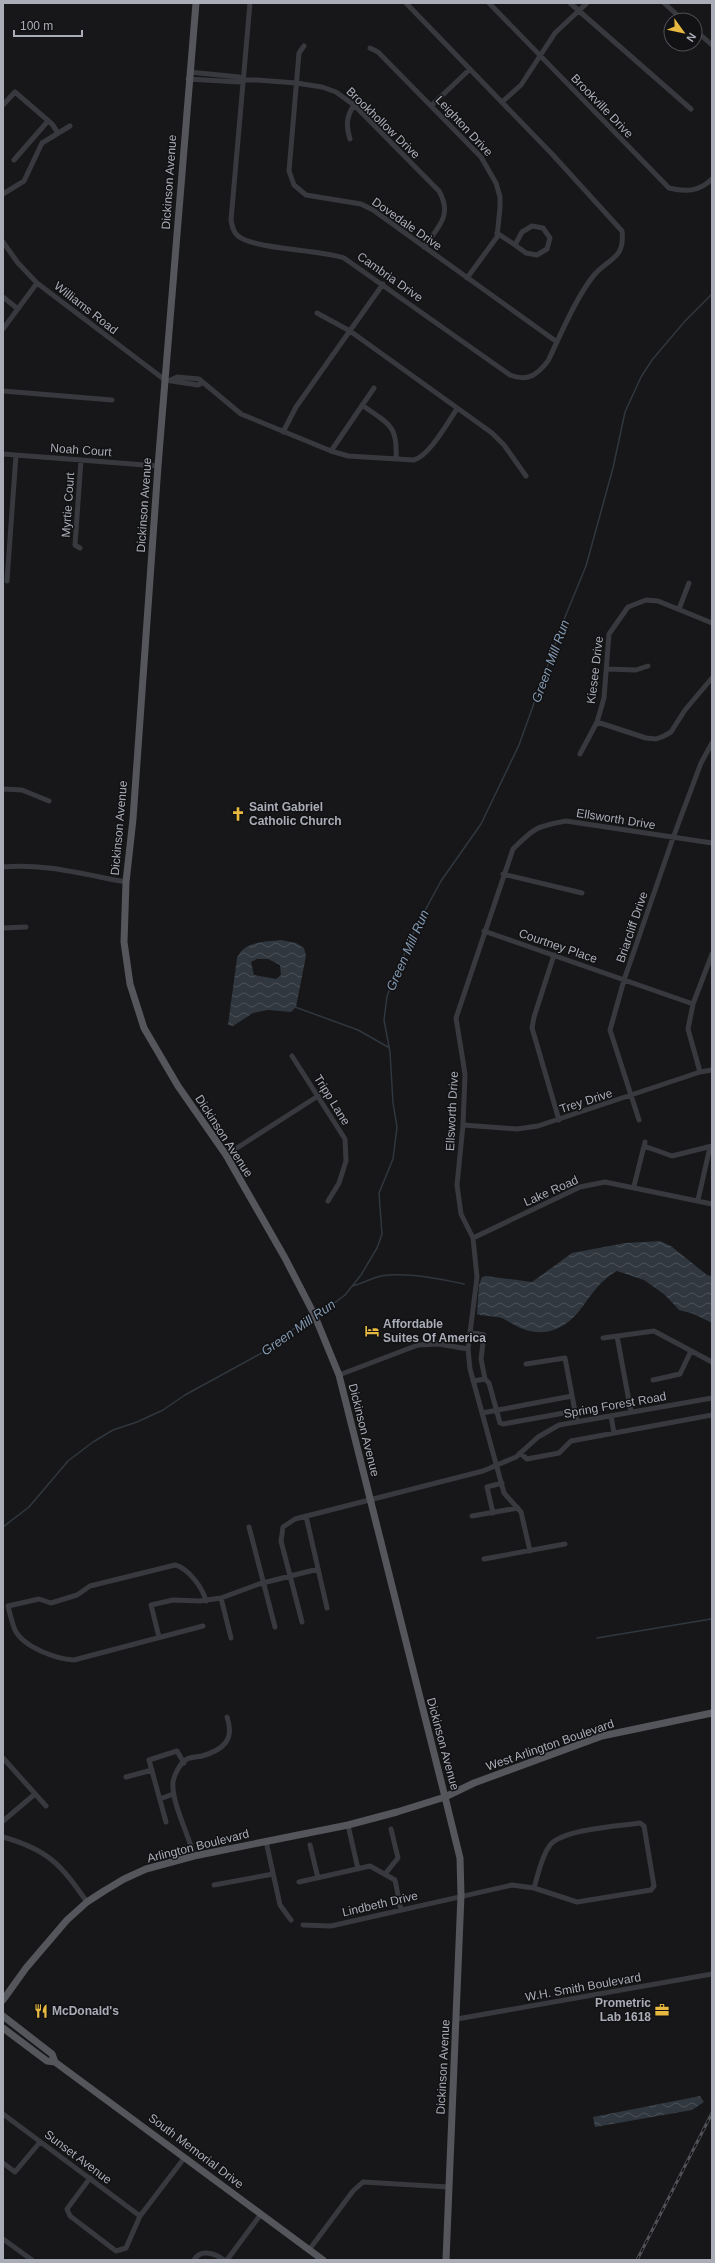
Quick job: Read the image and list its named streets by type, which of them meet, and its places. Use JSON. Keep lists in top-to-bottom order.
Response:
{
  "streets": {
    "main road": [
      "Dickinson Avenue",
      "West Arlington Boulevard",
      "Arlington Boulevard",
      "South Memorial Drive"
    ],
    "street": [
      "Brookville Drive",
      "Brookhollow Drive",
      "Leighton Drive",
      "Dovedale Drive",
      "Cambria Drive",
      "Williams Road",
      "Noah Court",
      "Myrtie Court",
      "Kiesee Drive",
      "Ellsworth Drive",
      "Briarcliff Drive",
      "Courtney Place",
      "Tripp Lane",
      "Trey Drive",
      "Lake Road",
      "Spring Forest Road",
      "Lindbeth Drive",
      "W.H. Smith Boulevard",
      "Sunset Avenue"
    ]
  },
  "crossings": [
    ["Brookhollow Drive", "Dickinson Avenue"],
    ["Brookhollow Drive", "Dovedale Drive"],
    ["Brookhollow Drive", "Cambria Drive"],
    ["Leighton Drive", "Dovedale Drive"],
    ["Dickinson Avenue", "Williams Road"],
    ["Dickinson Avenue", "Noah Court"],
    ["Dickinson Avenue", "Spring Forest Road"],
    ["Dickinson Avenue", "West Arlington Boulevard"],
    ["Dickinson Avenue", "Arlington Boulevard"],
    ["Dickinson Avenue", "Lindbeth Drive"],
    ["Dickinson Avenue", "W.H. Smith Boulevard"],
    ["Dovedale Drive", "Cambria Drive"],
    ["Noah Court", "Myrtie Court"],
    ["Ellsworth Drive", "Briarcliff Drive"],
    ["Ellsworth Drive", "Courtney Place"],
    ["Ellsworth Drive", "Trey Drive"],
    ["Ellsworth Drive", "Lake Road"],
    ["Ellsworth Drive", "Spring Forest Road"],
    ["Briarcliff Drive", "Courtney Place"],
    ["Briarcliff Drive", "Trey Drive"],
    ["West Arlington Boulevard", "Arlington Boulevard"]
  ],
  "water": ["Green Mill Run"],
  "places": {
    "church": ["Saint Gabriel Catholic Church"],
    "hotel": ["Affordable Suites Of America"],
    "office": ["Prometric Lab 1618"],
    "restaurant": ["McDonald's"]
  },
  "scale_bar": "100 m",
  "north": "bottom right"
}
